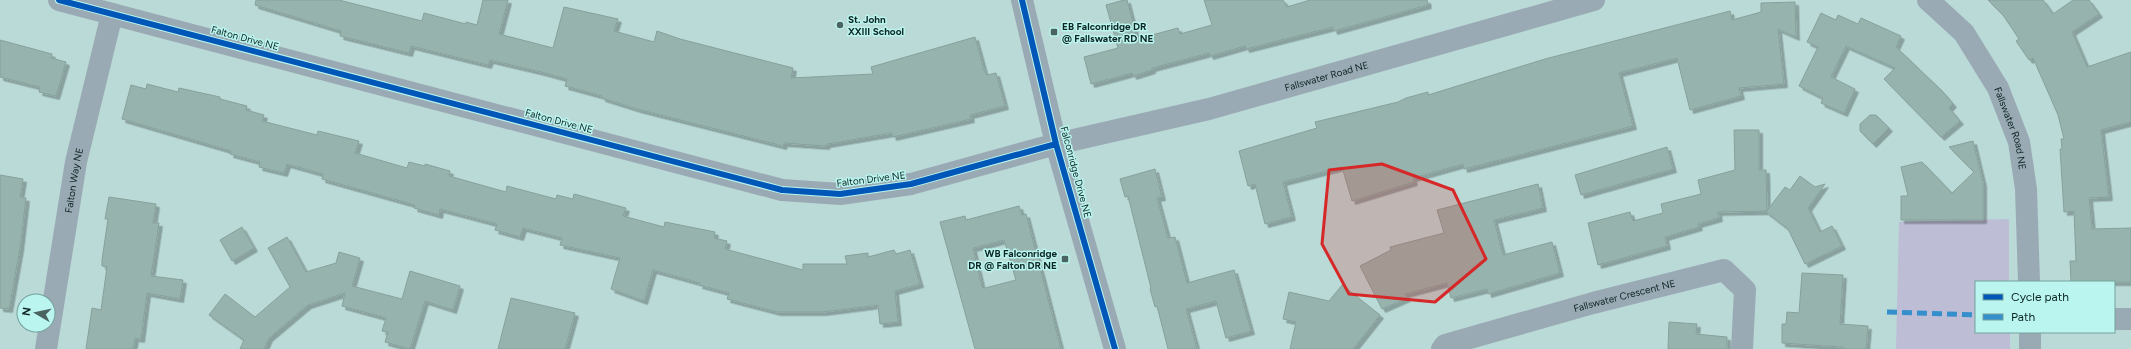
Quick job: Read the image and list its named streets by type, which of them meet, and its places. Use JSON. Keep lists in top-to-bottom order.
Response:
{
  "streets": {
    "street": [
      "Falton Drive NE",
      "Fallswater Road NE",
      "Falconridge Drive NE",
      "Falton Way NE",
      "Fallswater Crescent NE"
    ]
  },
  "crossings": [
    ["Falton Drive NE", "Fallswater Road NE"],
    ["Falton Drive NE", "Falconridge Drive NE"],
    ["Falton Drive NE", "Falton Way NE"],
    ["Fallswater Road NE", "Falconridge Drive NE"]
  ],
  "places": {
    "other": ["St. John XXIII School"],
    "transit": ["EB Falconridge DR @ Fallswater RD NE", "WB Falconridge DR @ Falton DR NE"]
  },
  "legend": ["Cycle path", "Path"],
  "north": "left"
}
